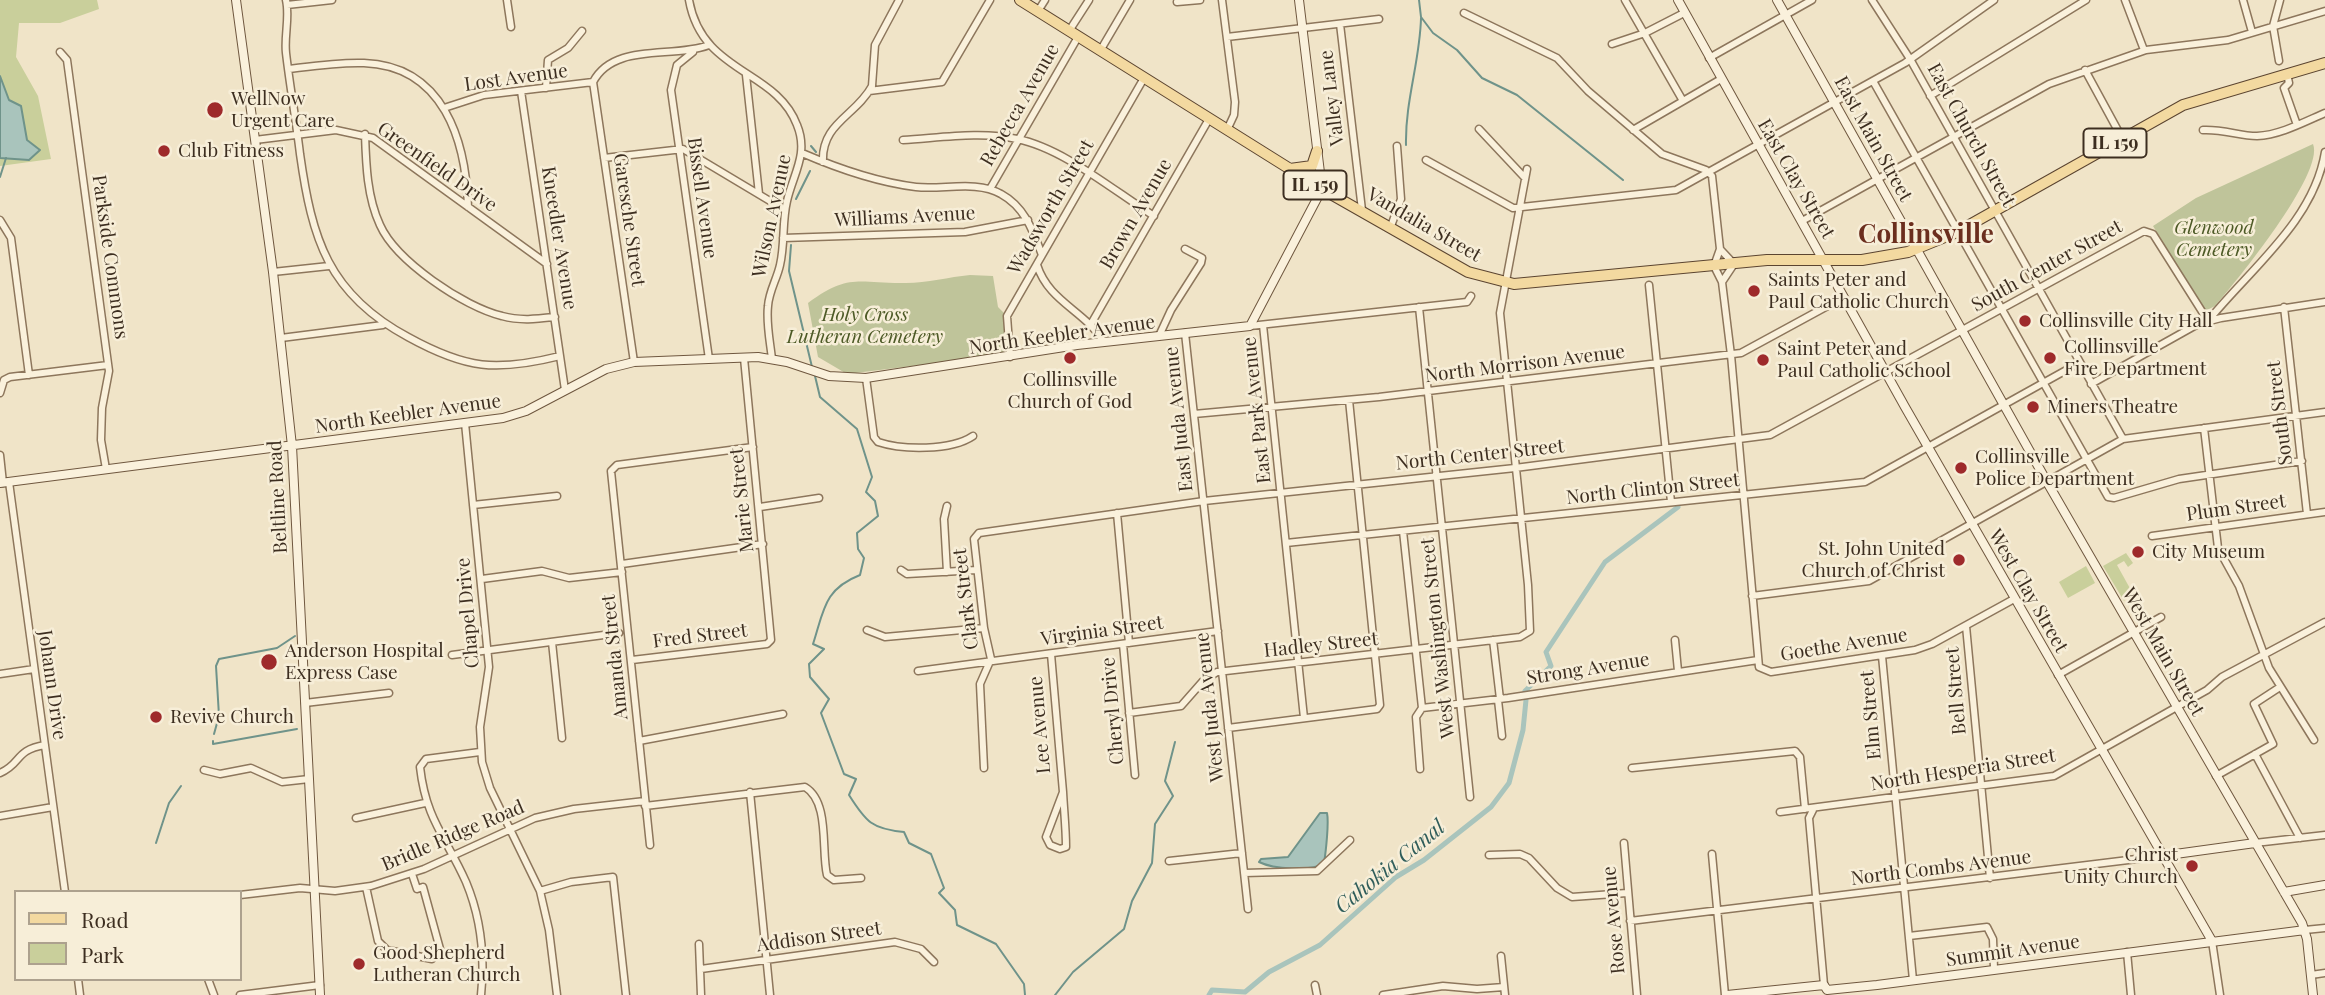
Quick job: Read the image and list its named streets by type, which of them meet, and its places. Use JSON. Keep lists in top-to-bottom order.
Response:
{
  "streets": {
    "main road": ["IL 159", "Vandalia Street"],
    "street": [
      "Lost Avenue",
      "Valley Lane",
      "Rebecca Avenue",
      "East Church Street",
      "East Main Street",
      "Greenfield Drive",
      "East Clay Street",
      "Bissell Avenue",
      "Wadsworth Street",
      "Brown Avenue",
      "Wilson Avenue",
      "Williams Avenue",
      "Garesche Street",
      "Kneedler Avenue",
      "Parkside Commons",
      "South Center Street",
      "North Keebler Avenue",
      "North Morrison Avenue",
      "East Park Avenue",
      "South Street",
      "East Juda Avenue",
      "North Center Street",
      "North Clinton Street",
      "Beltline Road",
      "Marie Street",
      "Plum Street",
      "West Clay Street",
      "Clark Street",
      "Chapel Drive",
      "Virginia Street",
      "Fred Street",
      "West Washington Street",
      "Hadley Street",
      "Goethe Avenue",
      "West Main Street",
      "Amanda Street",
      "Strong Avenue",
      "Johann Drive",
      "Bell Street",
      "West Juda Avenue",
      "Cheryl Drive",
      "Elm Street",
      "Lee Avenue",
      "North Hesperia Street",
      "Bridle Ridge Road",
      "North Combs Avenue",
      "Rose Avenue",
      "Addison Street",
      "Summit Avenue"
    ]
  },
  "crossings": [
    ["Lost Avenue", "Garesche Street"],
    ["Lost Avenue", "Kneedler Avenue"],
    ["Valley Lane", "Vandalia Street"],
    ["Rebecca Avenue", "Vandalia Street"],
    ["East Church Street", "IL 159"],
    ["East Church Street", "South Center Street"],
    ["East Church Street", "North Clinton Street"],
    ["East Main Street", "IL 159"],
    ["East Main Street", "South Center Street"],
    ["East Main Street", "North Center Street"],
    ["East Main Street", "West Main Street"],
    ["IL 159", "East Clay Street"],
    ["IL 159", "Vandalia Street"],
    ["Greenfield Drive", "Kneedler Avenue"],
    ["Greenfield Drive", "Beltline Road"],
    ["East Clay Street", "Vandalia Street"],
    ["East Clay Street", "North Morrison Avenue"],
    ["East Clay Street", "North Center Street"],
    ["East Clay Street", "West Clay Street"],
    ["Bissell Avenue", "North Keebler Avenue"],
    ["Wadsworth Street", "Vandalia Street"],
    ["Wadsworth Street", "North Keebler Avenue"],
    ["Brown Avenue", "Vandalia Street"],
    ["Wilson Avenue", "Williams Avenue"],
    ["Wilson Avenue", "North Keebler Avenue"],
    ["Garesche Street", "North Keebler Avenue"],
    ["Vandalia Street", "East Park Avenue"],
    ["Kneedler Avenue", "North Keebler Avenue"],
    ["Parkside Commons", "North Keebler Avenue"],
    ["South Center Street", "North Center Street"],
    ["South Center Street", "West Main Street"],
    ["North Keebler Avenue", "East Park Avenue"],
    ["North Keebler Avenue", "East Juda Avenue"],
    ["North Keebler Avenue", "Beltline Road"],
    ["North Keebler Avenue", "Marie Street"],
    ["North Keebler Avenue", "Chapel Drive"],
    ["North Keebler Avenue", "West Washington Street"],
    ["North Keebler Avenue", "Johann Drive"],
    ["North Morrison Avenue", "East Park Avenue"],
    ["North Morrison Avenue", "East Juda Avenue"],
    ["North Morrison Avenue", "West Washington Street"],
    ["East Park Avenue", "North Center Street"],
    ["East Park Avenue", "North Clinton Street"],
    ["East Park Avenue", "Hadley Street"],
    ["South Street", "Plum Street"],
    ["East Juda Avenue", "North Center Street"],
    ["East Juda Avenue", "West Juda Avenue"],
    ["North Center Street", "West Clay Street"],
    ["North Center Street", "Clark Street"],
    ["North Center Street", "West Washington Street"],
    ["North Center Street", "West Main Street"],
    ["North Center Street", "West Juda Avenue"],
    ["North Center Street", "Cheryl Drive"],
    ["North Clinton Street", "West Clay Street"],
    ["North Clinton Street", "West Washington Street"],
    ["North Clinton Street", "Hadley Street"],
    ["North Clinton Street", "West Main Street"],
    ["Beltline Road", "Bridle Ridge Road"],
    ["Marie Street", "Fred Street"],
    ["Marie Street", "Amanda Street"],
    ["West Clay Street", "Goethe Avenue"],
    ["West Clay Street", "North Hesperia Street"],
    ["West Clay Street", "North Combs Avenue"],
    ["West Clay Street", "Summit Avenue"],
    ["Clark Street", "Virginia Street"],
    ["Chapel Drive", "Bridle Ridge Road"],
    ["Virginia Street", "West Juda Avenue"],
    ["Virginia Street", "Cheryl Drive"],
    ["Virginia Street", "Lee Avenue"],
    ["Fred Street", "Amanda Street"],
    ["West Washington Street", "Hadley Street"],
    ["West Washington Street", "Strong Avenue"],
    ["Hadley Street", "West Juda Avenue"],
    ["Hadley Street", "Cheryl Drive"],
    ["Goethe Avenue", "Strong Avenue"],
    ["Goethe Avenue", "Bell Street"],
    ["Goethe Avenue", "Elm Street"],
    ["West Main Street", "North Hesperia Street"],
    ["West Main Street", "North Combs Avenue"],
    ["West Main Street", "Summit Avenue"],
    ["Amanda Street", "Bridle Ridge Road"],
    ["Bell Street", "North Hesperia Street"],
    ["Bell Street", "North Combs Avenue"],
    ["Elm Street", "North Hesperia Street"],
    ["Elm Street", "North Combs Avenue"],
    ["Elm Street", "Summit Avenue"],
    ["North Combs Avenue", "Rose Avenue"]
  ],
  "districts": ["Collinsville"],
  "water": ["Cahokia Canal"],
  "parks": ["Glenwood Cemetery", "Holy Cross Lutheran Cemetery"],
  "places": [
    "WellNow Urgent Care",
    "Club Fitness",
    "Saints Peter and Paul Catholic Church",
    "Collinsville City Hall",
    "Collinsville Church of God",
    "Collinsville Fire Department",
    "Saint Peter and Paul Catholic School",
    "Miners Theatre",
    "Collinsville Police Department",
    "City Museum",
    "St. John United Church of Christ",
    "Anderson Hospital Express Case",
    "Revive Church",
    "Christ Unity Church",
    "Good Shepherd Lutheran Church"
  ],
  "legend": ["Road", "Park"]
}
